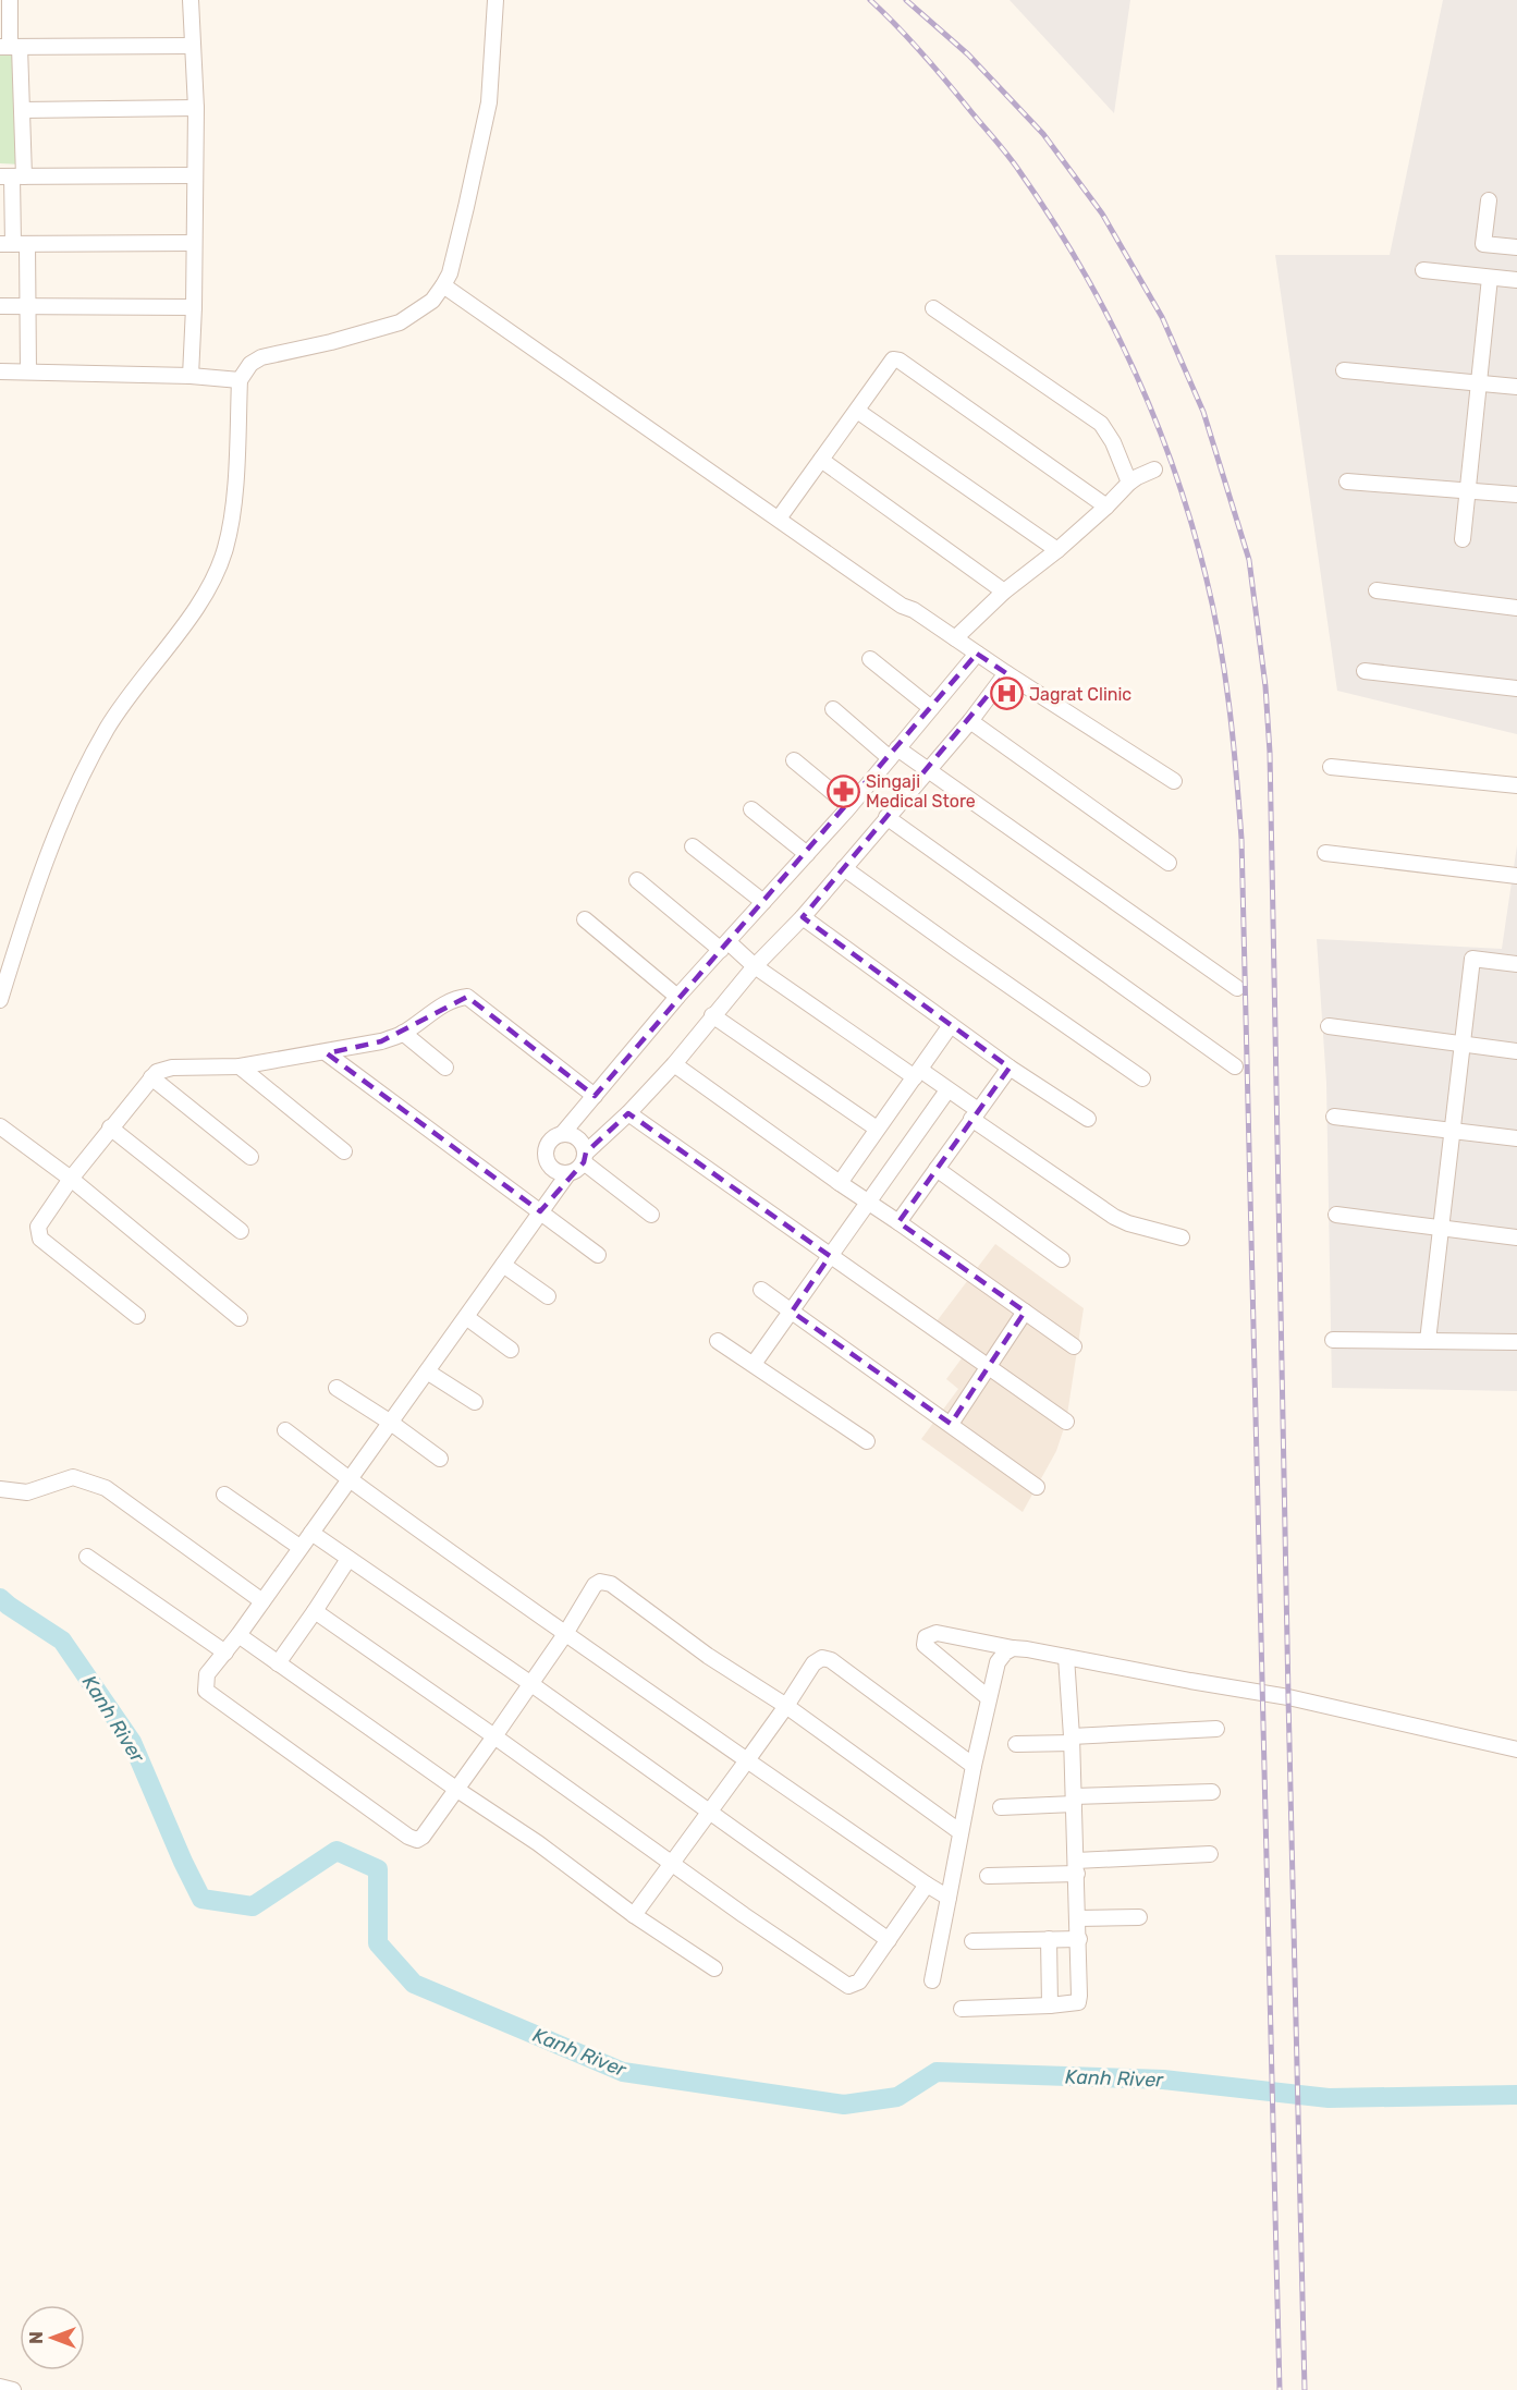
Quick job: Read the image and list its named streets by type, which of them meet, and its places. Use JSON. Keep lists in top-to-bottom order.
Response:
{
  "water": ["Kanh River"],
  "places": {
    "hospital": ["Jagrat Clinic"],
    "pharmacy": ["Singaji Medical Store"]
  },
  "north": "left"
}
